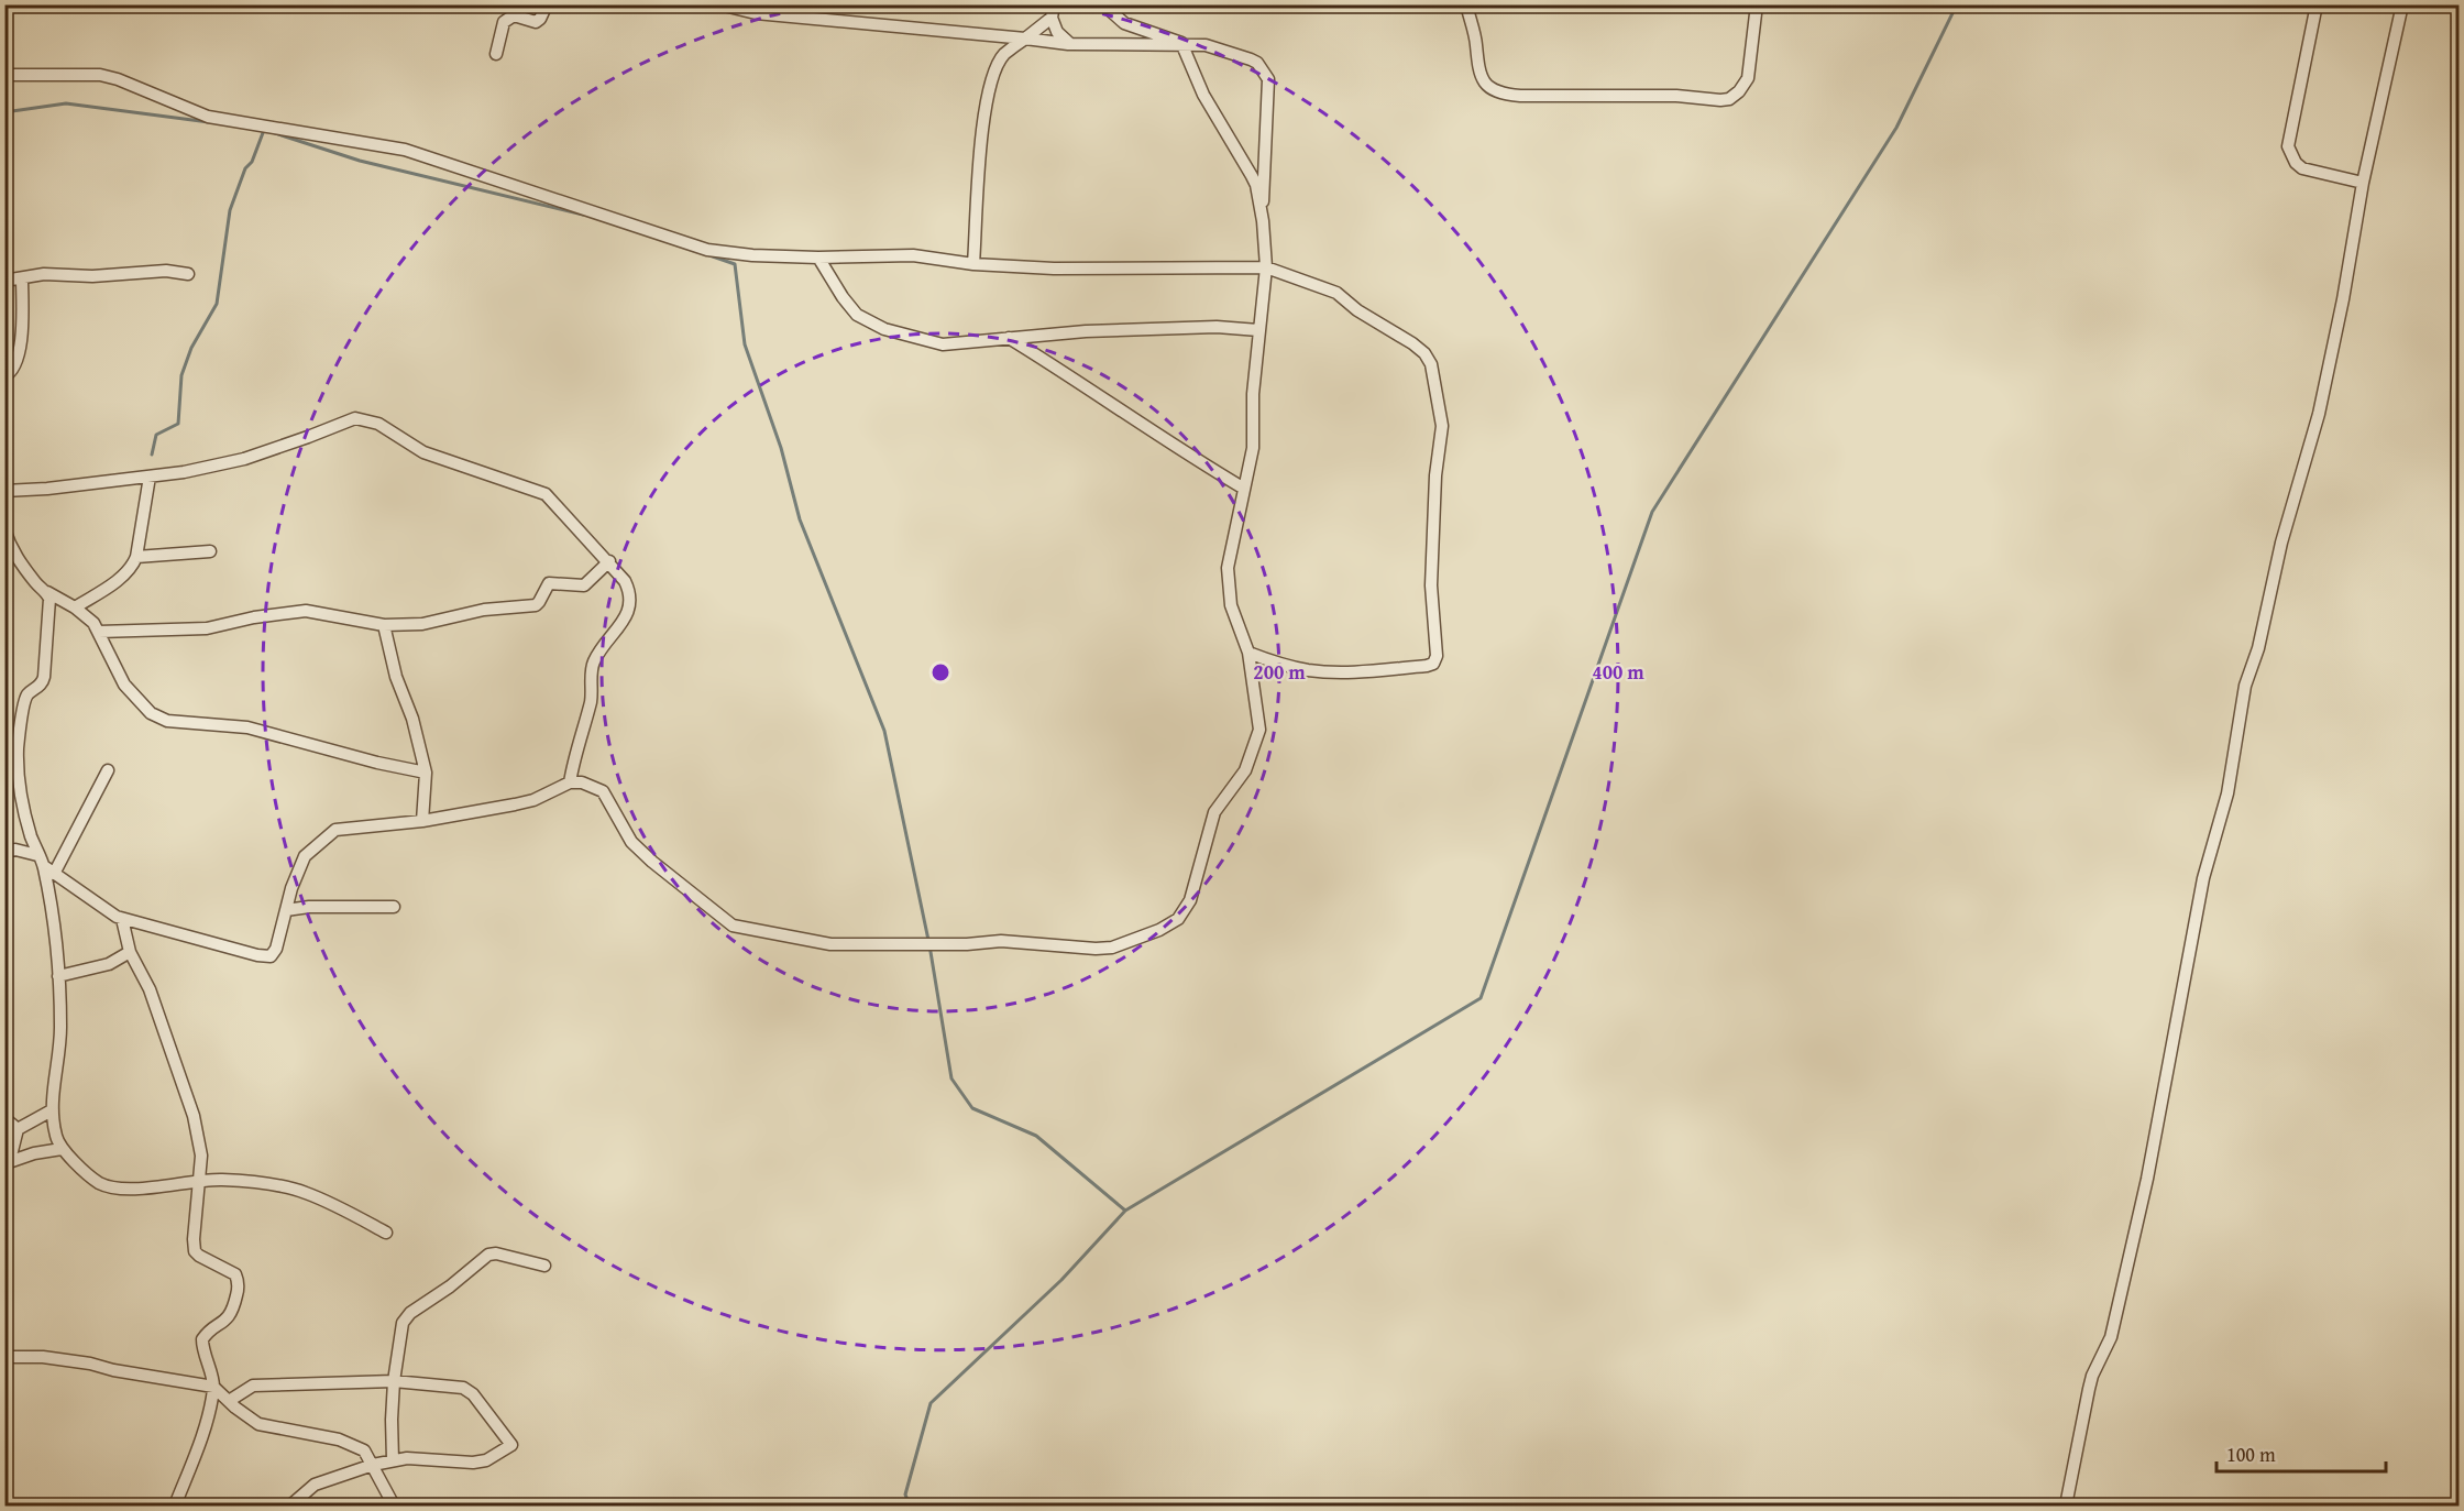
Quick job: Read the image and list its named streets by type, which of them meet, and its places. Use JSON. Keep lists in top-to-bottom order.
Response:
{
  "scale_bar": "100 m",
  "rings": ["200 m", "400 m"]
}
